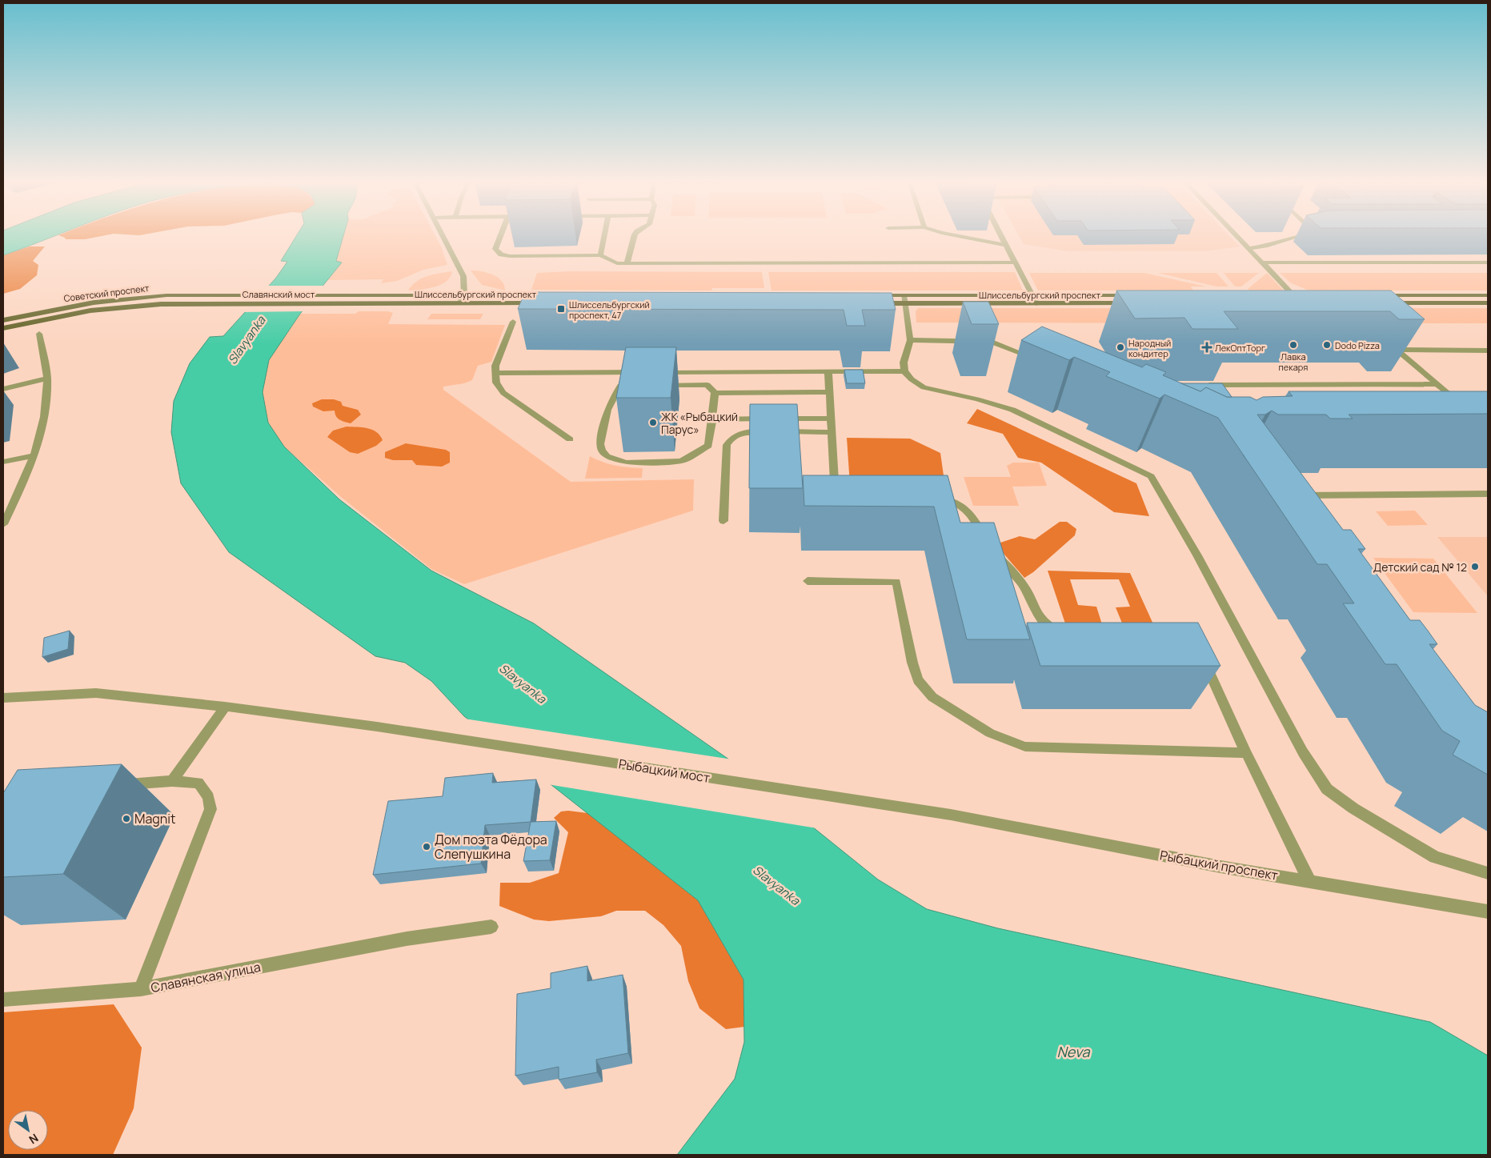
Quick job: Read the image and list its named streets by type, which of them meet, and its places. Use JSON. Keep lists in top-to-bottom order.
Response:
{
  "streets": {
    "main road": ["Советский проспект", "Славянский мост", "Шлиссельбургский проспект"],
    "street": ["Рыбацкий мост", "Рыбацкий проспект", "Славянская улица"]
  },
  "crossings": [
    ["Советский проспект", "Славянский мост"],
    ["Славянский мост", "Шлиссельбургский проспект"],
    ["Рыбацкий мост", "Рыбацкий проспект"]
  ],
  "water": ["Slavyanka", "Neva"],
  "places": {
    "transit": ["Шлиссельбургский проспект, 47"],
    "other": [
      "Лавка пекаря",
      "Dodo Pizza",
      "Народный кондитер",
      "ЖК «Рыбацкий Парус»",
      "Детский сад № 12",
      "Magnit",
      "Дом поэта Фёдора Слепушкина"
    ],
    "health": ["ЛекОптТорг"]
  },
  "north": "bottom right"
}
